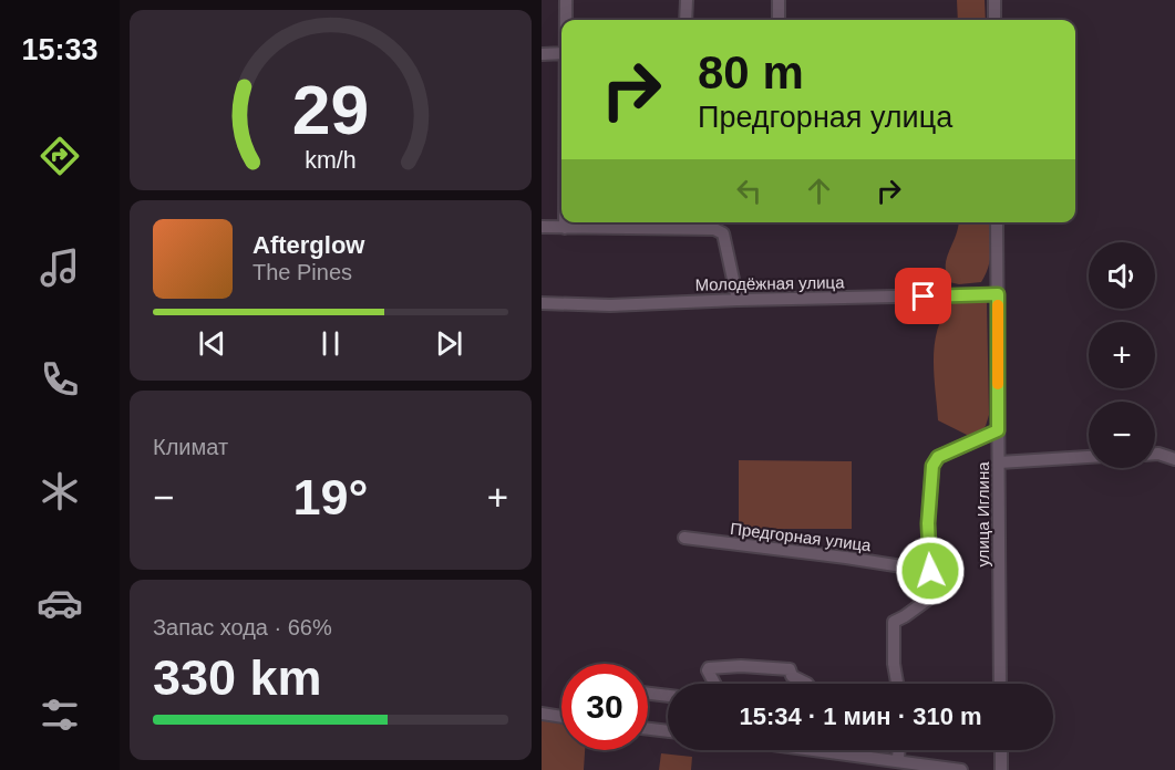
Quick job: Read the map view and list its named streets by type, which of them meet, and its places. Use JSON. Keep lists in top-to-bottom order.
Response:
{
  "streets": {
    "street": ["Молодёжная улица", "улица Иглина", "Предгорная улица"]
  },
  "crossings": [
    ["Молодёжная улица", "улица Иглина"]
  ],
  "page": {
    "tabs": "15:33",
    "turn": ["80 m", "Предгорная улица"],
    "song": ["Afterglow", "The Pines"],
    "map_buttons": ["+", "−"],
    "tile": [
      "Климат",
      ["Запас хода · 66%", "330 km"]
    ],
    "heat": ["−", "19°", "+"],
    "limit": "30",
    "trip": "15:34 · 1 мин · 310 m",
    "gauge": ["29", "km/h"]
  }
}
